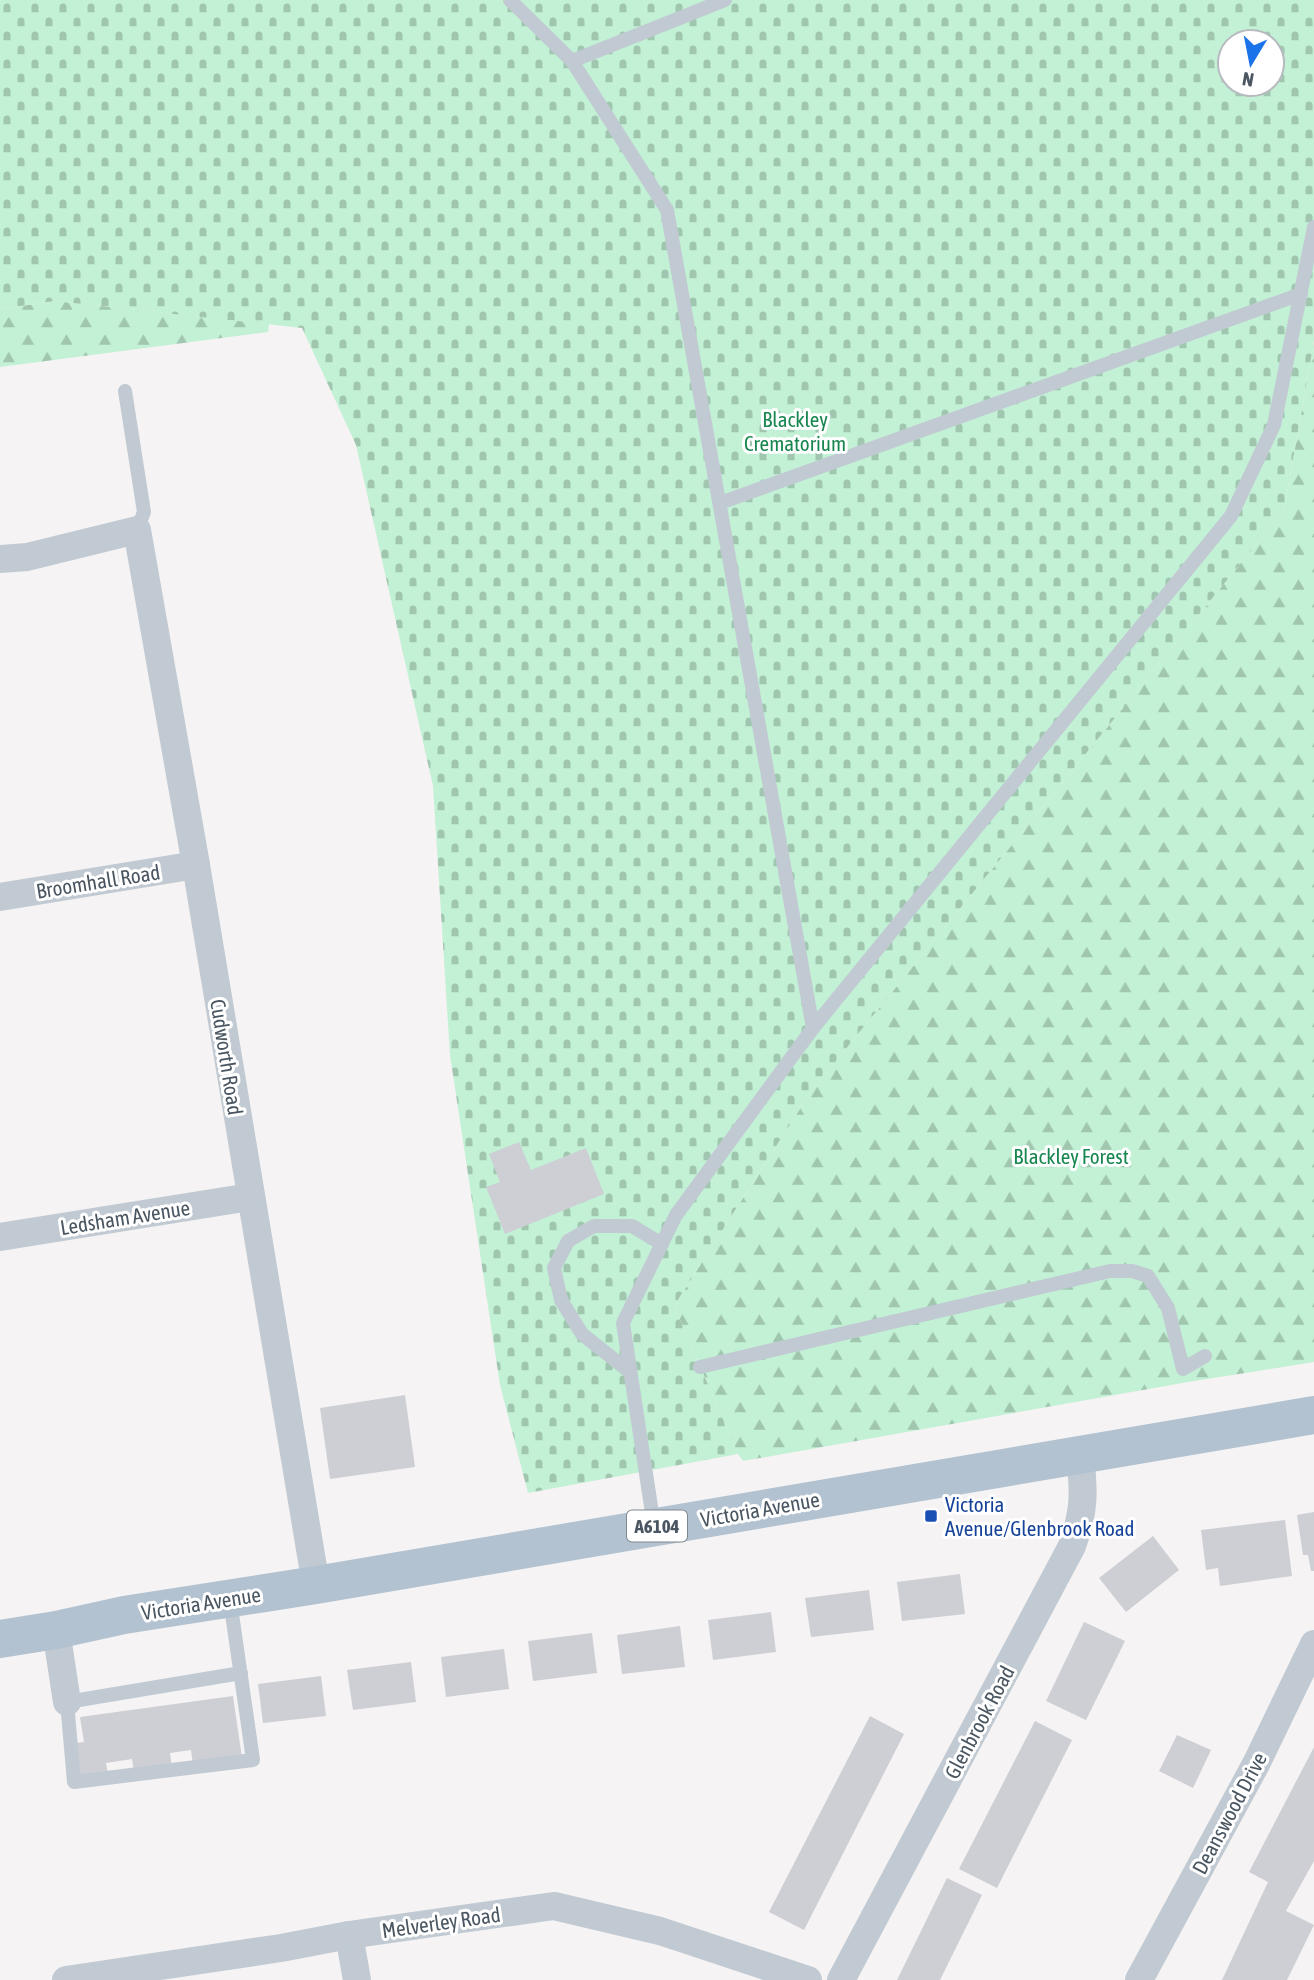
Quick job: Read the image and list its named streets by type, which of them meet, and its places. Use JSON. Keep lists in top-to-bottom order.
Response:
{
  "streets": {
    "main road": ["Victoria Avenue", "A6104"],
    "street": [
      "Broomhall Road",
      "Cudworth Road",
      "Ledsham Avenue",
      "Glenbrook Road",
      "Deanswood Drive",
      "Melverley Road"
    ]
  },
  "crossings": [
    ["Broomhall Road", "Cudworth Road"],
    ["Cudworth Road", "Ledsham Avenue"],
    ["Cudworth Road", "Victoria Avenue"],
    ["Victoria Avenue", "Glenbrook Road"]
  ],
  "parks": ["Blackley Crematorium", "Blackley Forest"],
  "places": {
    "transit": ["Victoria Avenue/Glenbrook Road"]
  },
  "north": "bottom"
}
